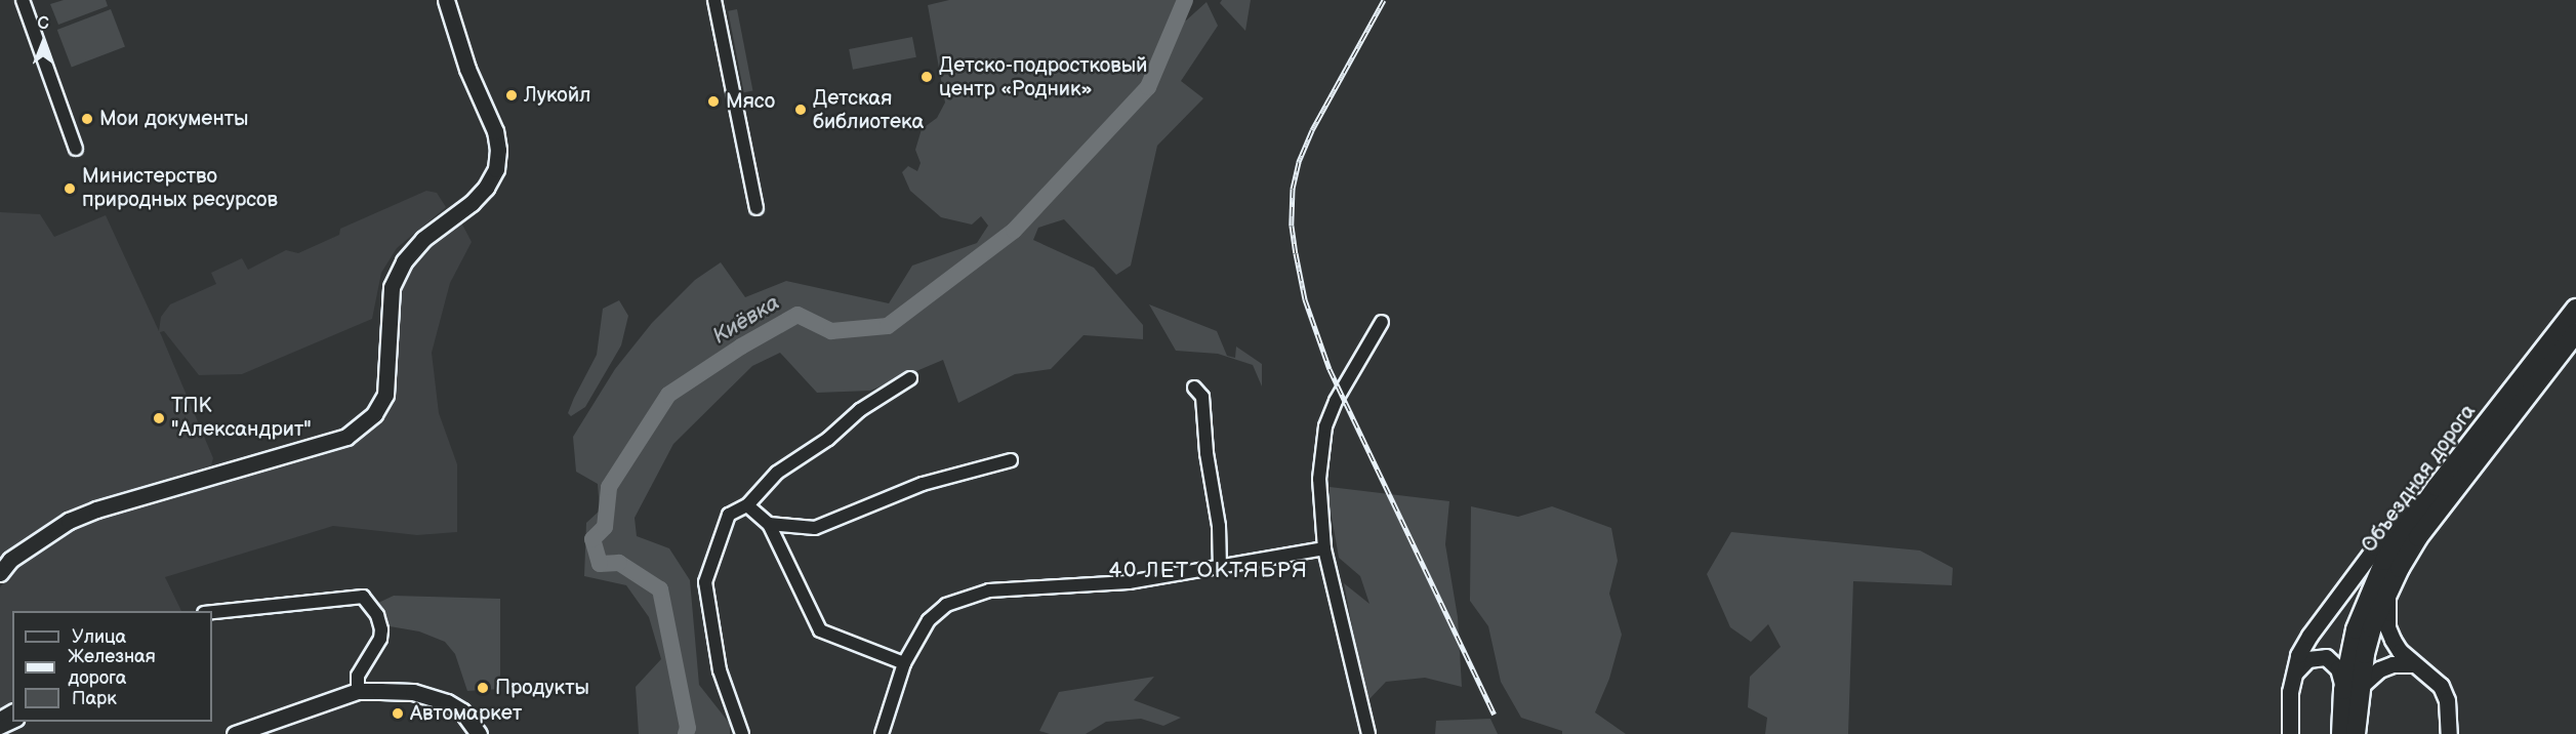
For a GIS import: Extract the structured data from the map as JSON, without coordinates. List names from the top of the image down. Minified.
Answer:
{"streets":{"highway":["Объездная дорога"]},"districts":["40 ЛЕТ ОКТЯБРЯ"],"water":["Киёвка"],"places":["Детско-подростковый центр «Родник»","Лукойл","Мясо","Детская библиотека","Мои документы","Министерство природных ресурсов","ТПК \"Александрит\"","Продукты","Автомаркет"],"legend":["Улица","Железная дорога","Парк"],"north":"top"}
